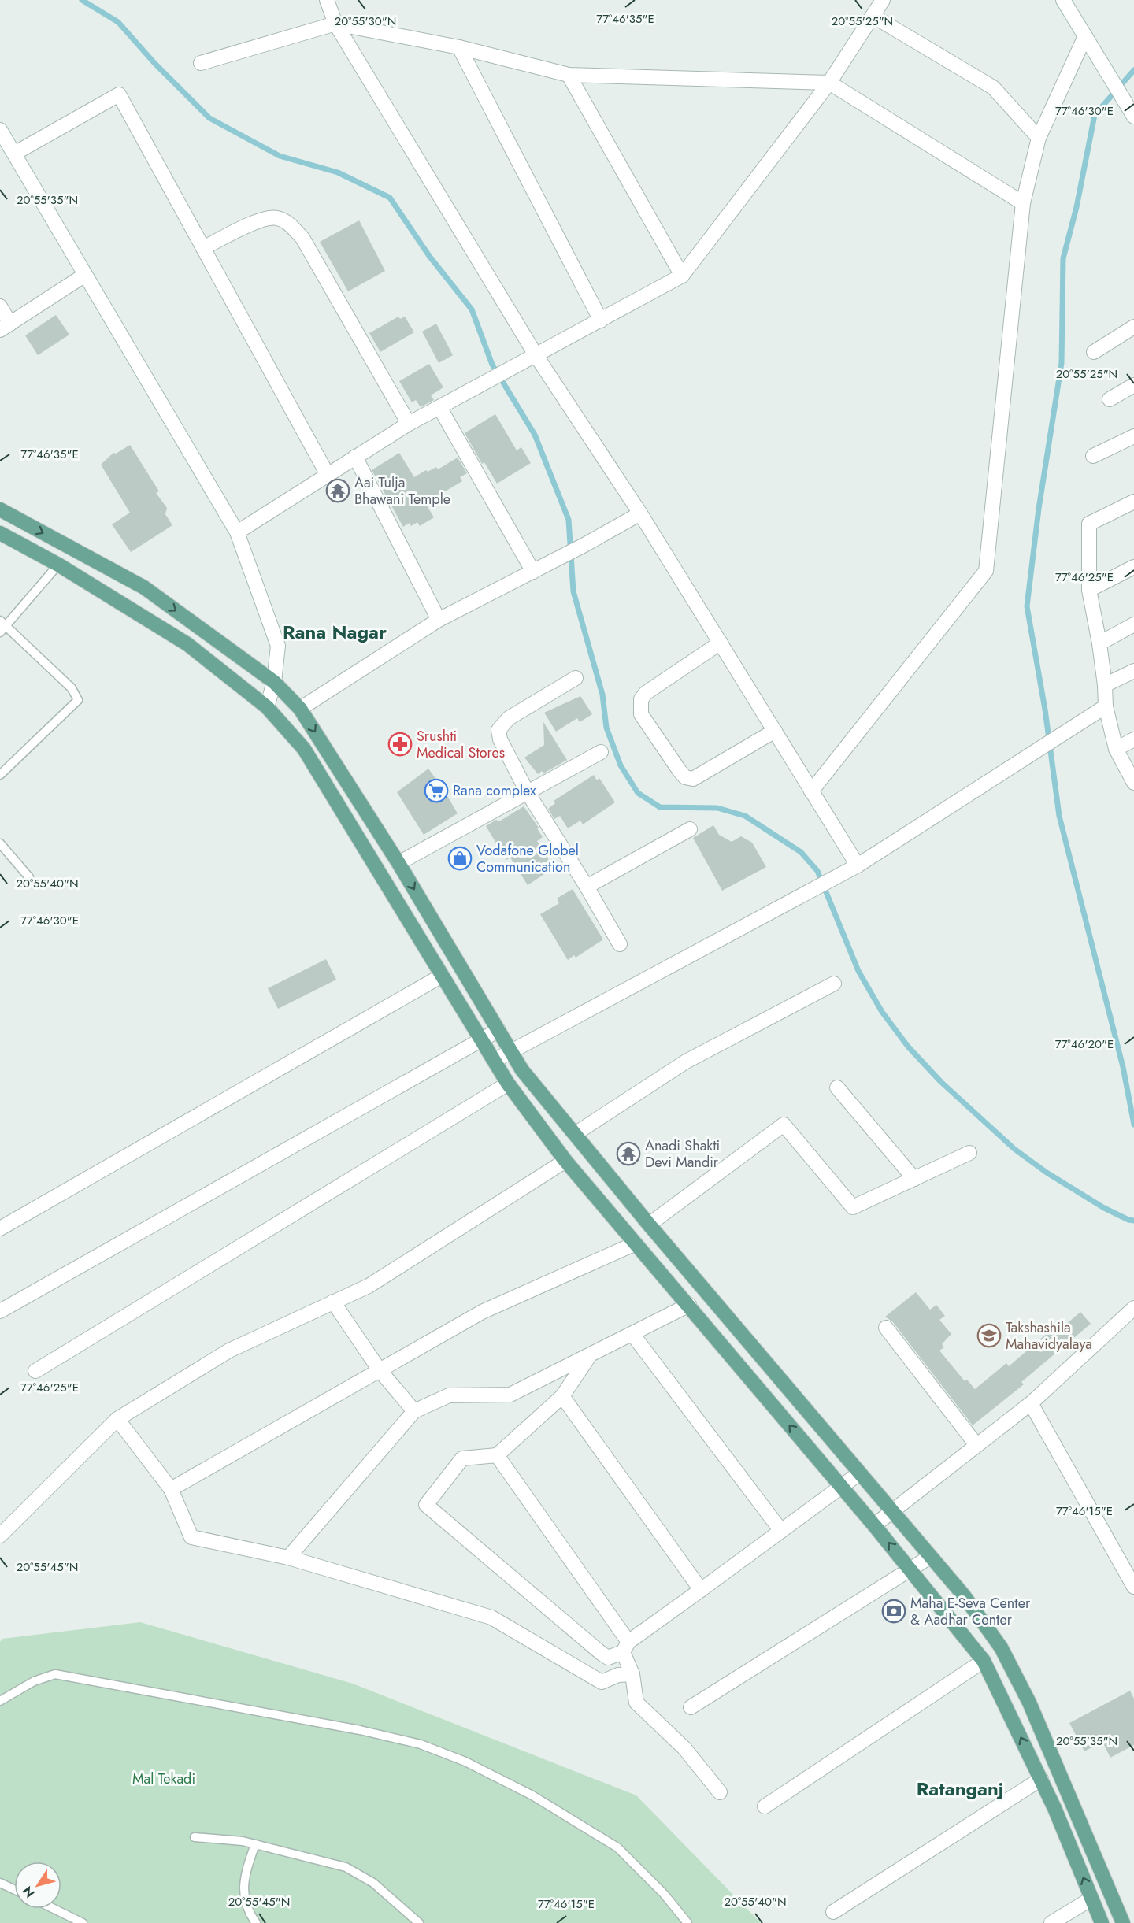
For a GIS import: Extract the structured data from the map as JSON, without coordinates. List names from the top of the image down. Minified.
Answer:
{"districts":["Rana Nagar","Ratanganj"],"parks":["Mal Tekadi"],"places":{"temple":["Aai Tulja Bhawani Temple","Anadi Shakti Devi Mandir"],"pharmacy":["Srushti Medical Stores"],"supermarket":["Rana complex"],"shop":["Vodafone Globel Communication"],"school or university":["Takshashila Mahavidyalaya"],"bank":["Maha E-Seva Center & Aadhar Center"]},"north":"bottom left","coordinates":["77°46'35\"E","20°55'30\"N","20°55'25\"N","77°46'30\"E","20°55'35\"N","77°46'25\"E","20°55'40\"N","77°46'20\"E","77°46'15\"E","20°55'45\"N"]}
